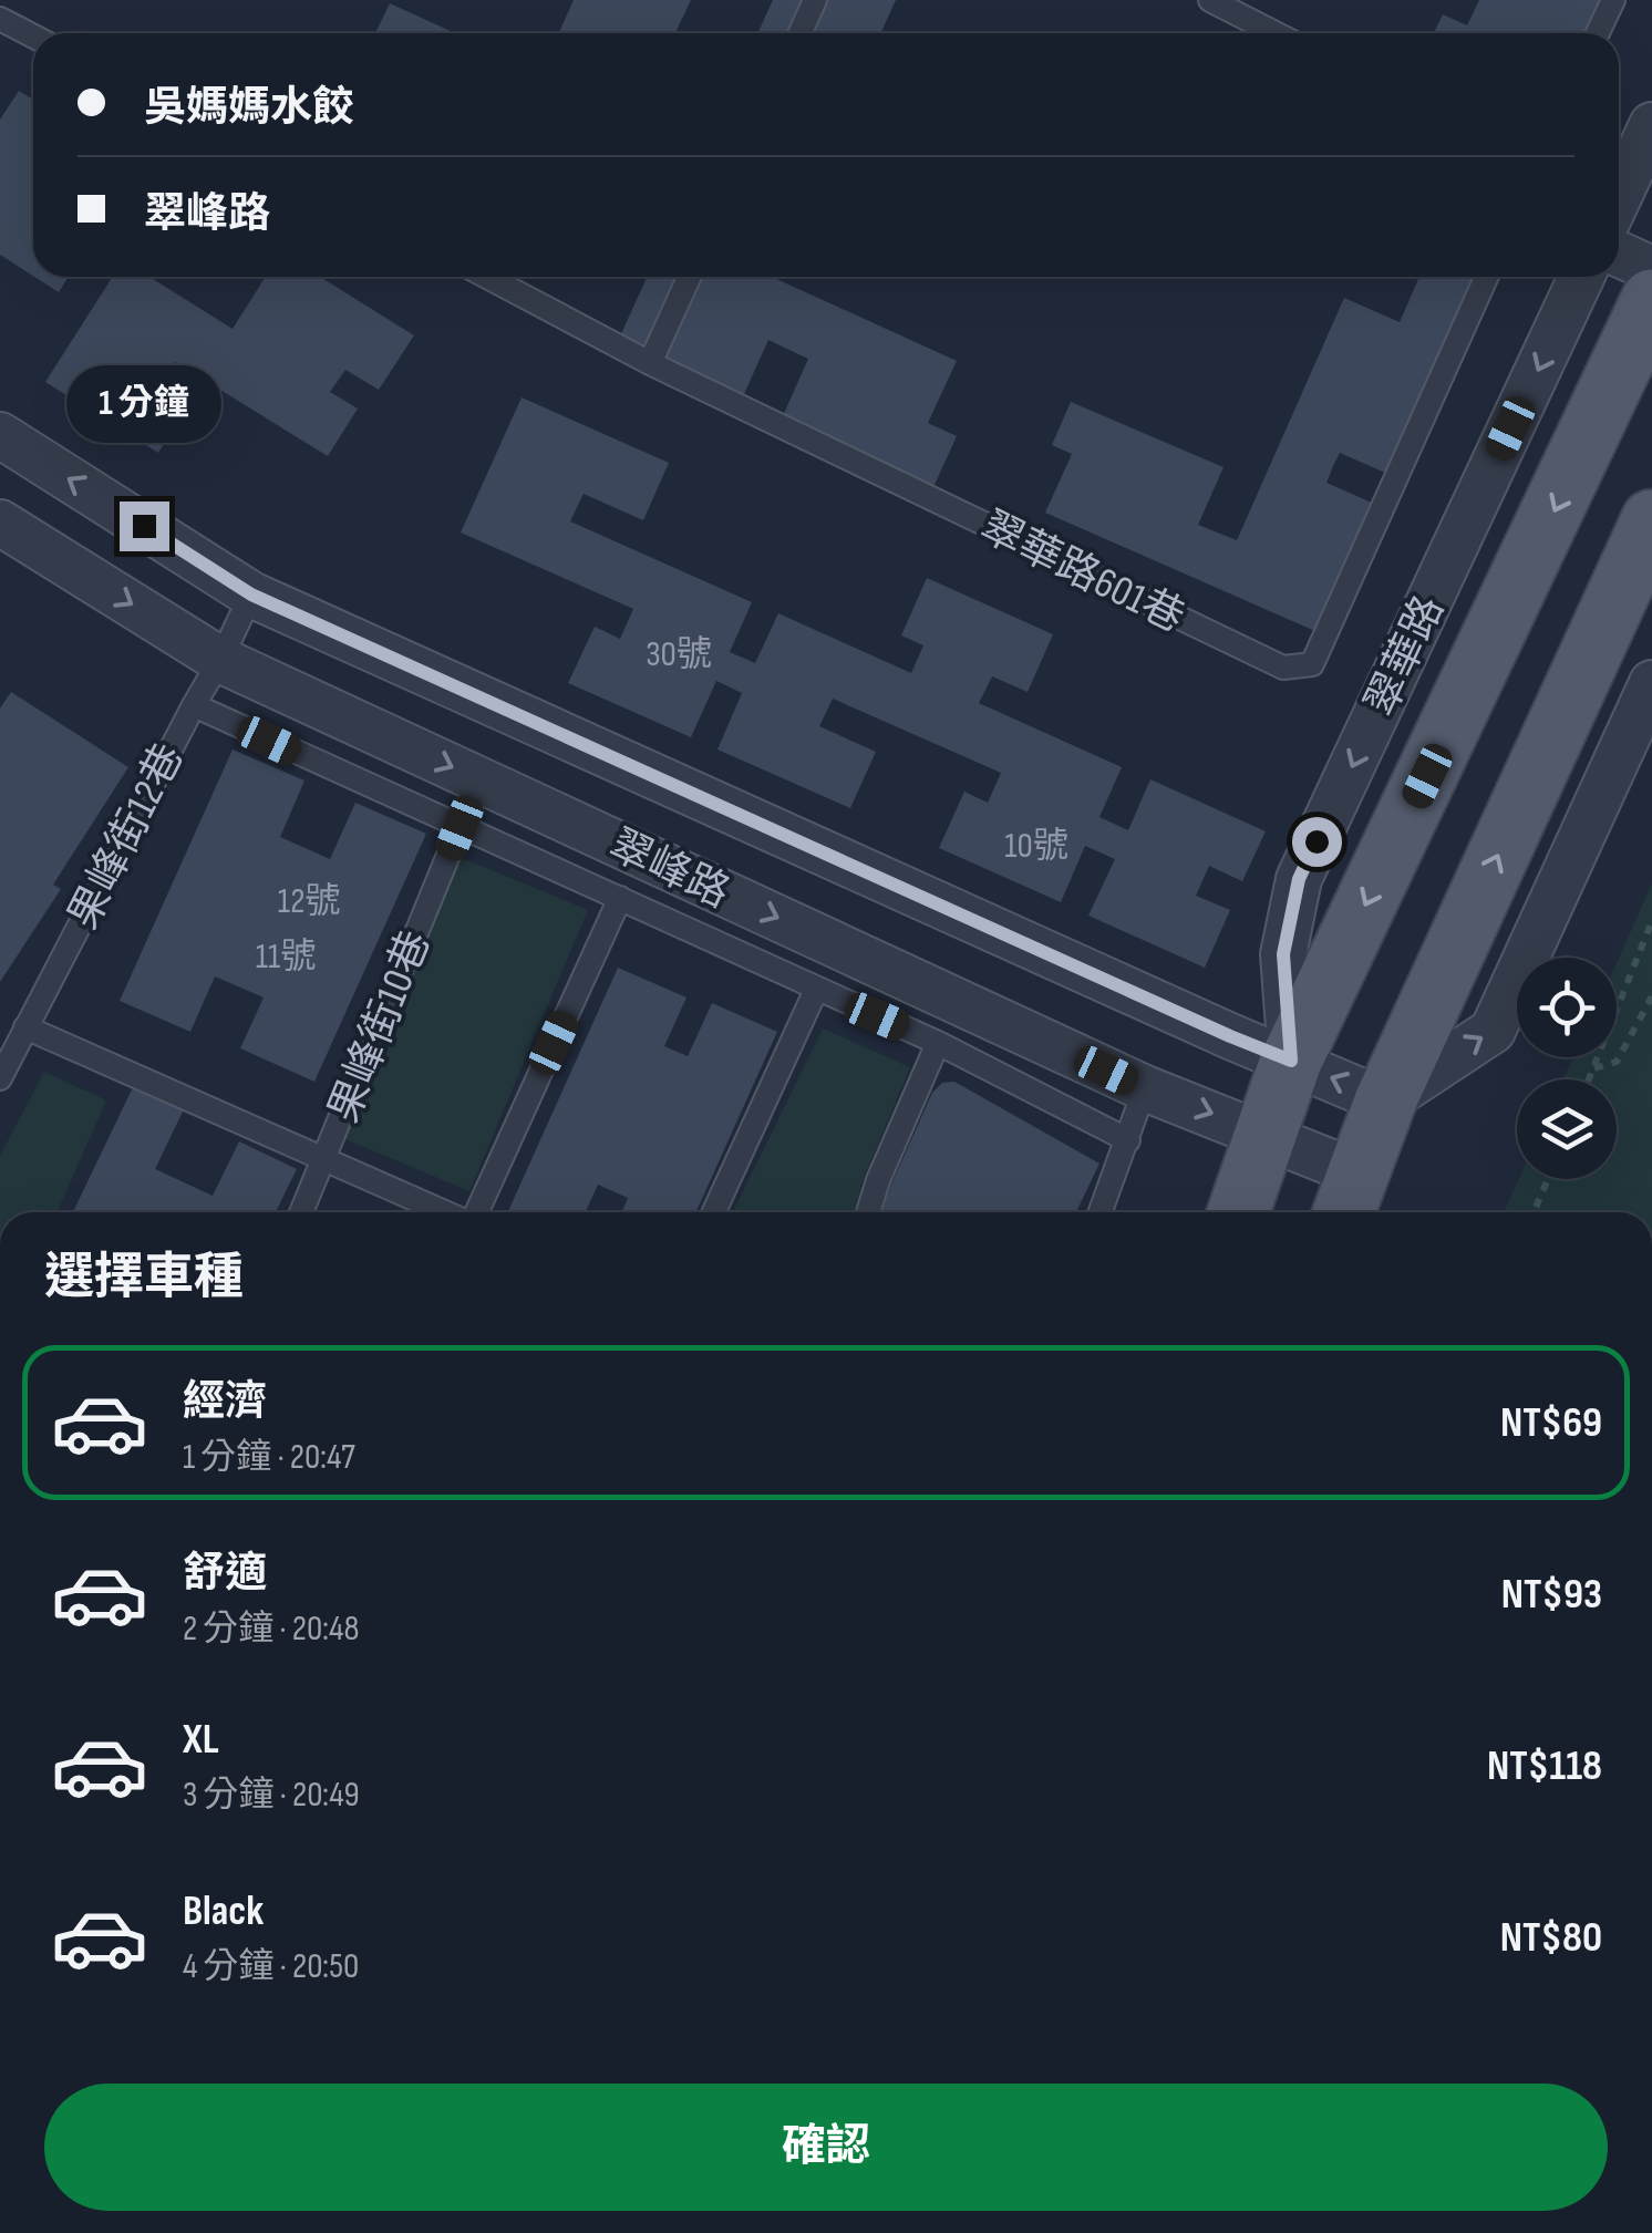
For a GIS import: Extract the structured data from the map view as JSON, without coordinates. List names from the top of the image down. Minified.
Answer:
{"streets":{"main road":["翠華路"],"street":["翠峰路"],"lane":["翠華路601巷","果峰街12巷","果峰街10巷"]},"crossings":[["翠華路","翠峰路"],["果峰街12巷","翠峰路"]],"house_numbers":["30號","10號","12號","11號"],"page":{"banner":["吳媽媽水餃","翠峰路"],"bubble":"1 分鐘","heading":"選擇車種","list":[{"name":"經濟","note":"1 分鐘 · 20:47","value":"NT$69"},{"name":"舒適","note":"2 分鐘 · 20:48","value":"NT$93"},{"name":"XL","note":"3 分鐘 · 20:49","value":"NT$118"},{"name":"Black","note":"4 分鐘 · 20:50","value":"NT$80"}],"buttons":"確認"}}
